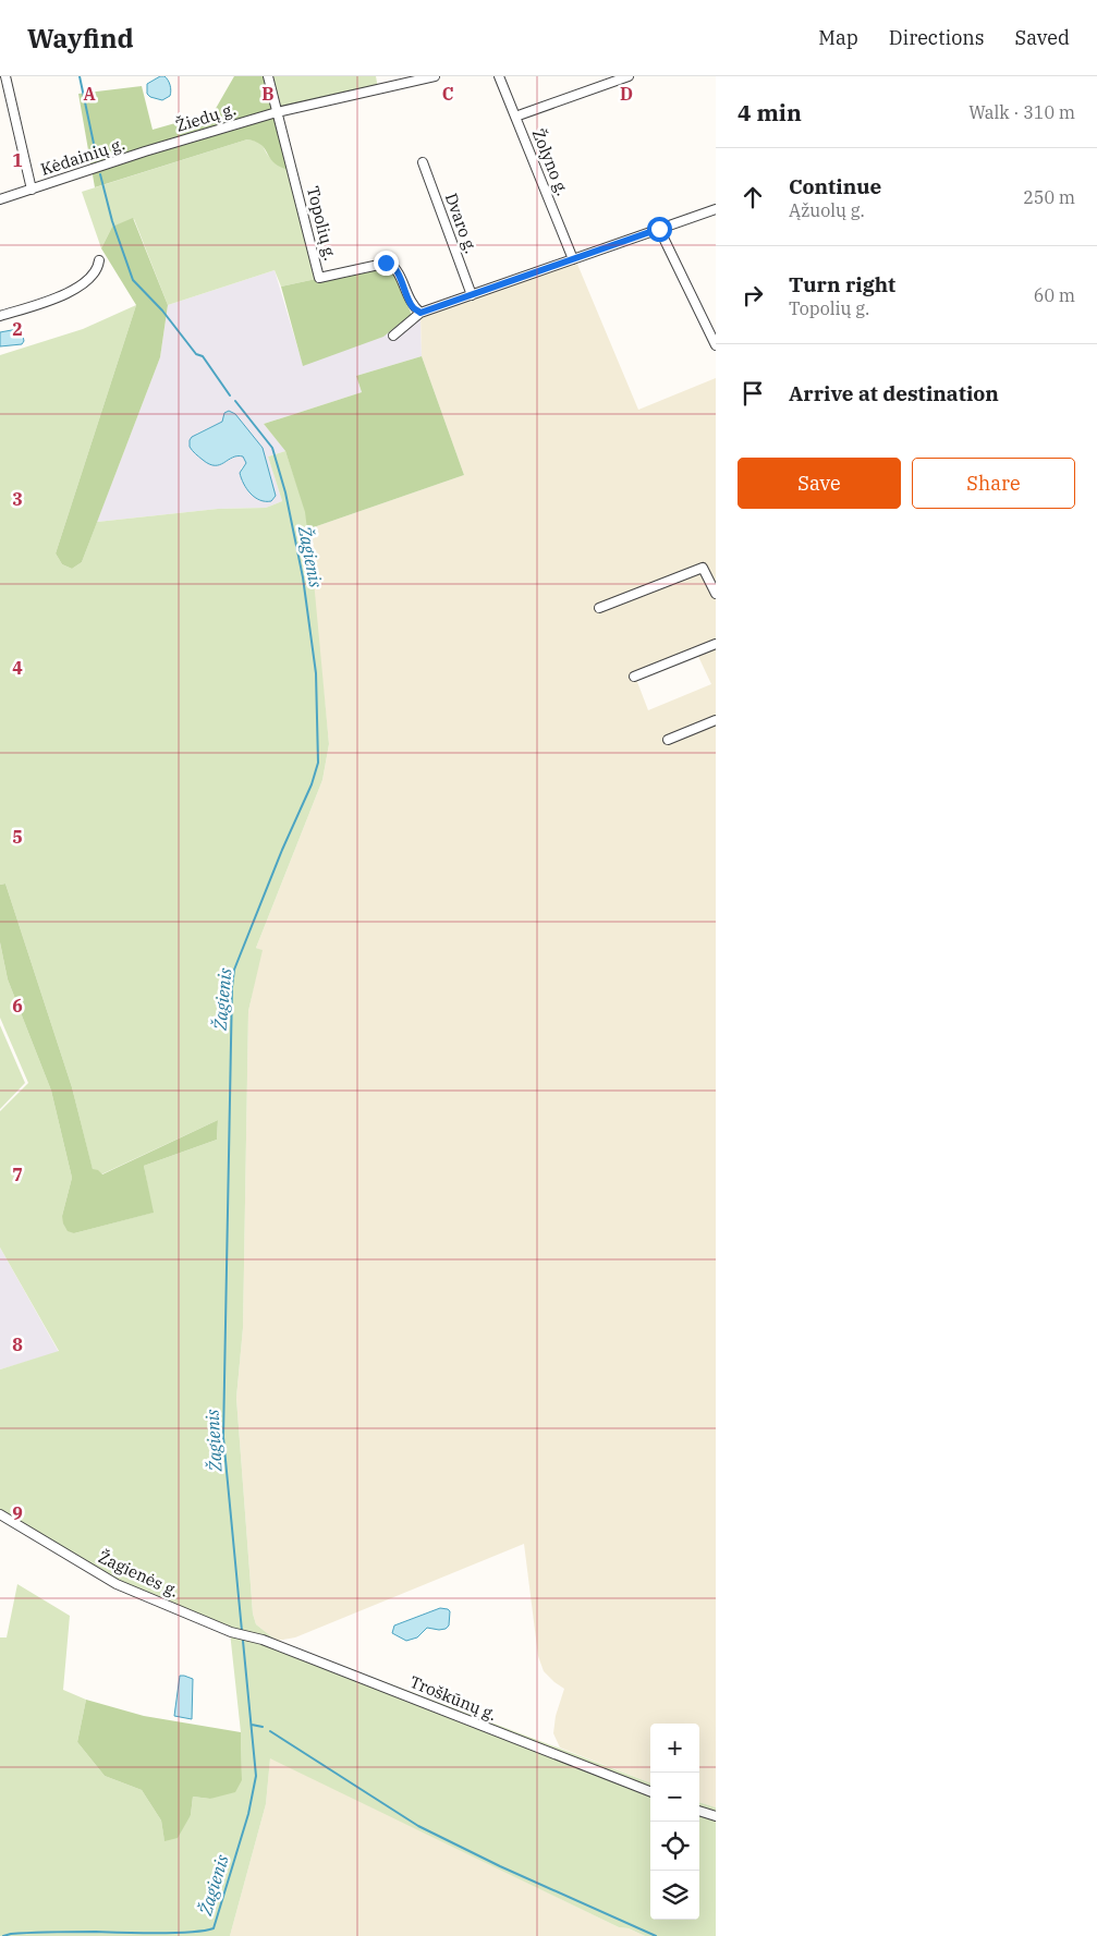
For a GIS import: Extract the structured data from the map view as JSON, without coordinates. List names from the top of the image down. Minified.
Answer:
{"streets":{"street":["Žiedų g.","Kėdainių g.","Žolyno g.","Topolių g.","Dvaro g.","Žagienės g.","Troškūnų g."]},"crossings":[["Žiedų g.","Kėdainių g."],["Žiedų g.","Topolių g."],["Žagienės g.","Troškūnų g."]],"water":["Žagienis"],"page":{"header":"Wayfind","nav":["Map","Directions","Saved"],"heading":["4 min","Walk · 310 m"],"list":[["Continue","Ąžuolų g.","250 m"],["Turn right","Topolių g.","60 m"],"Arrive at destination"],"buttons":["Save","Share"],"map_buttons":["+","−"]},"grid":{"columns":["A","B","C","D"],"rows":["1","2","3","4","5","6","7","8","9"]}}
